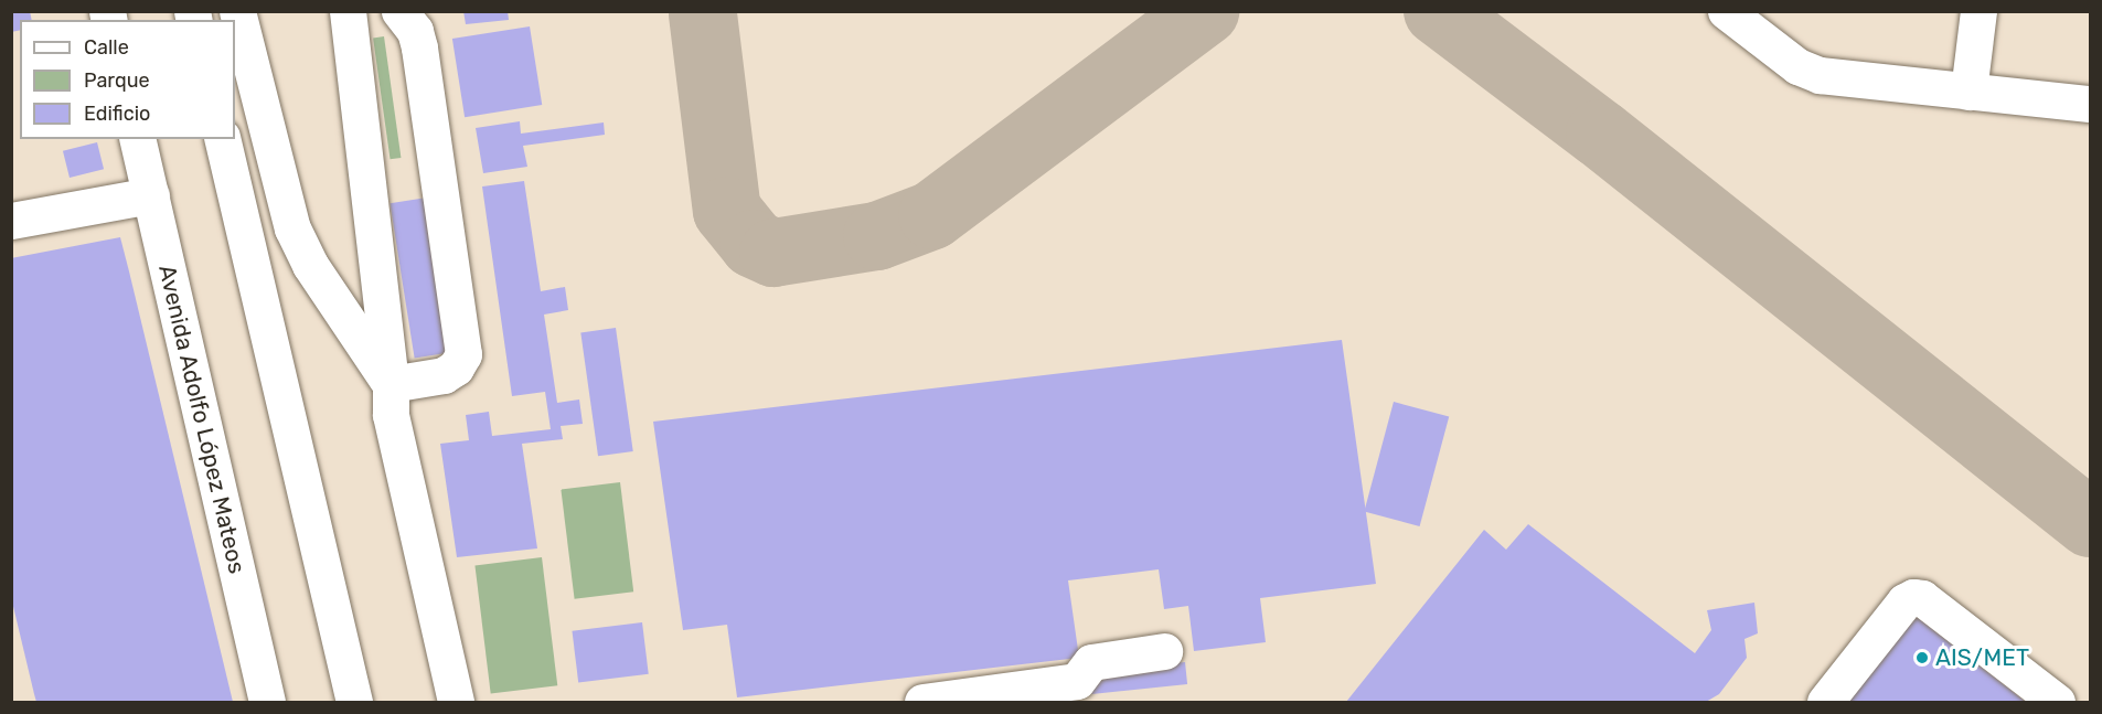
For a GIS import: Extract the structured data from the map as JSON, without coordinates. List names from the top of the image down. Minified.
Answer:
{"streets":{"street":["Avenida Adolfo López Mateos"]},"places":["AIS/MET"],"legend":["Calle","Parque","Edificio"]}
